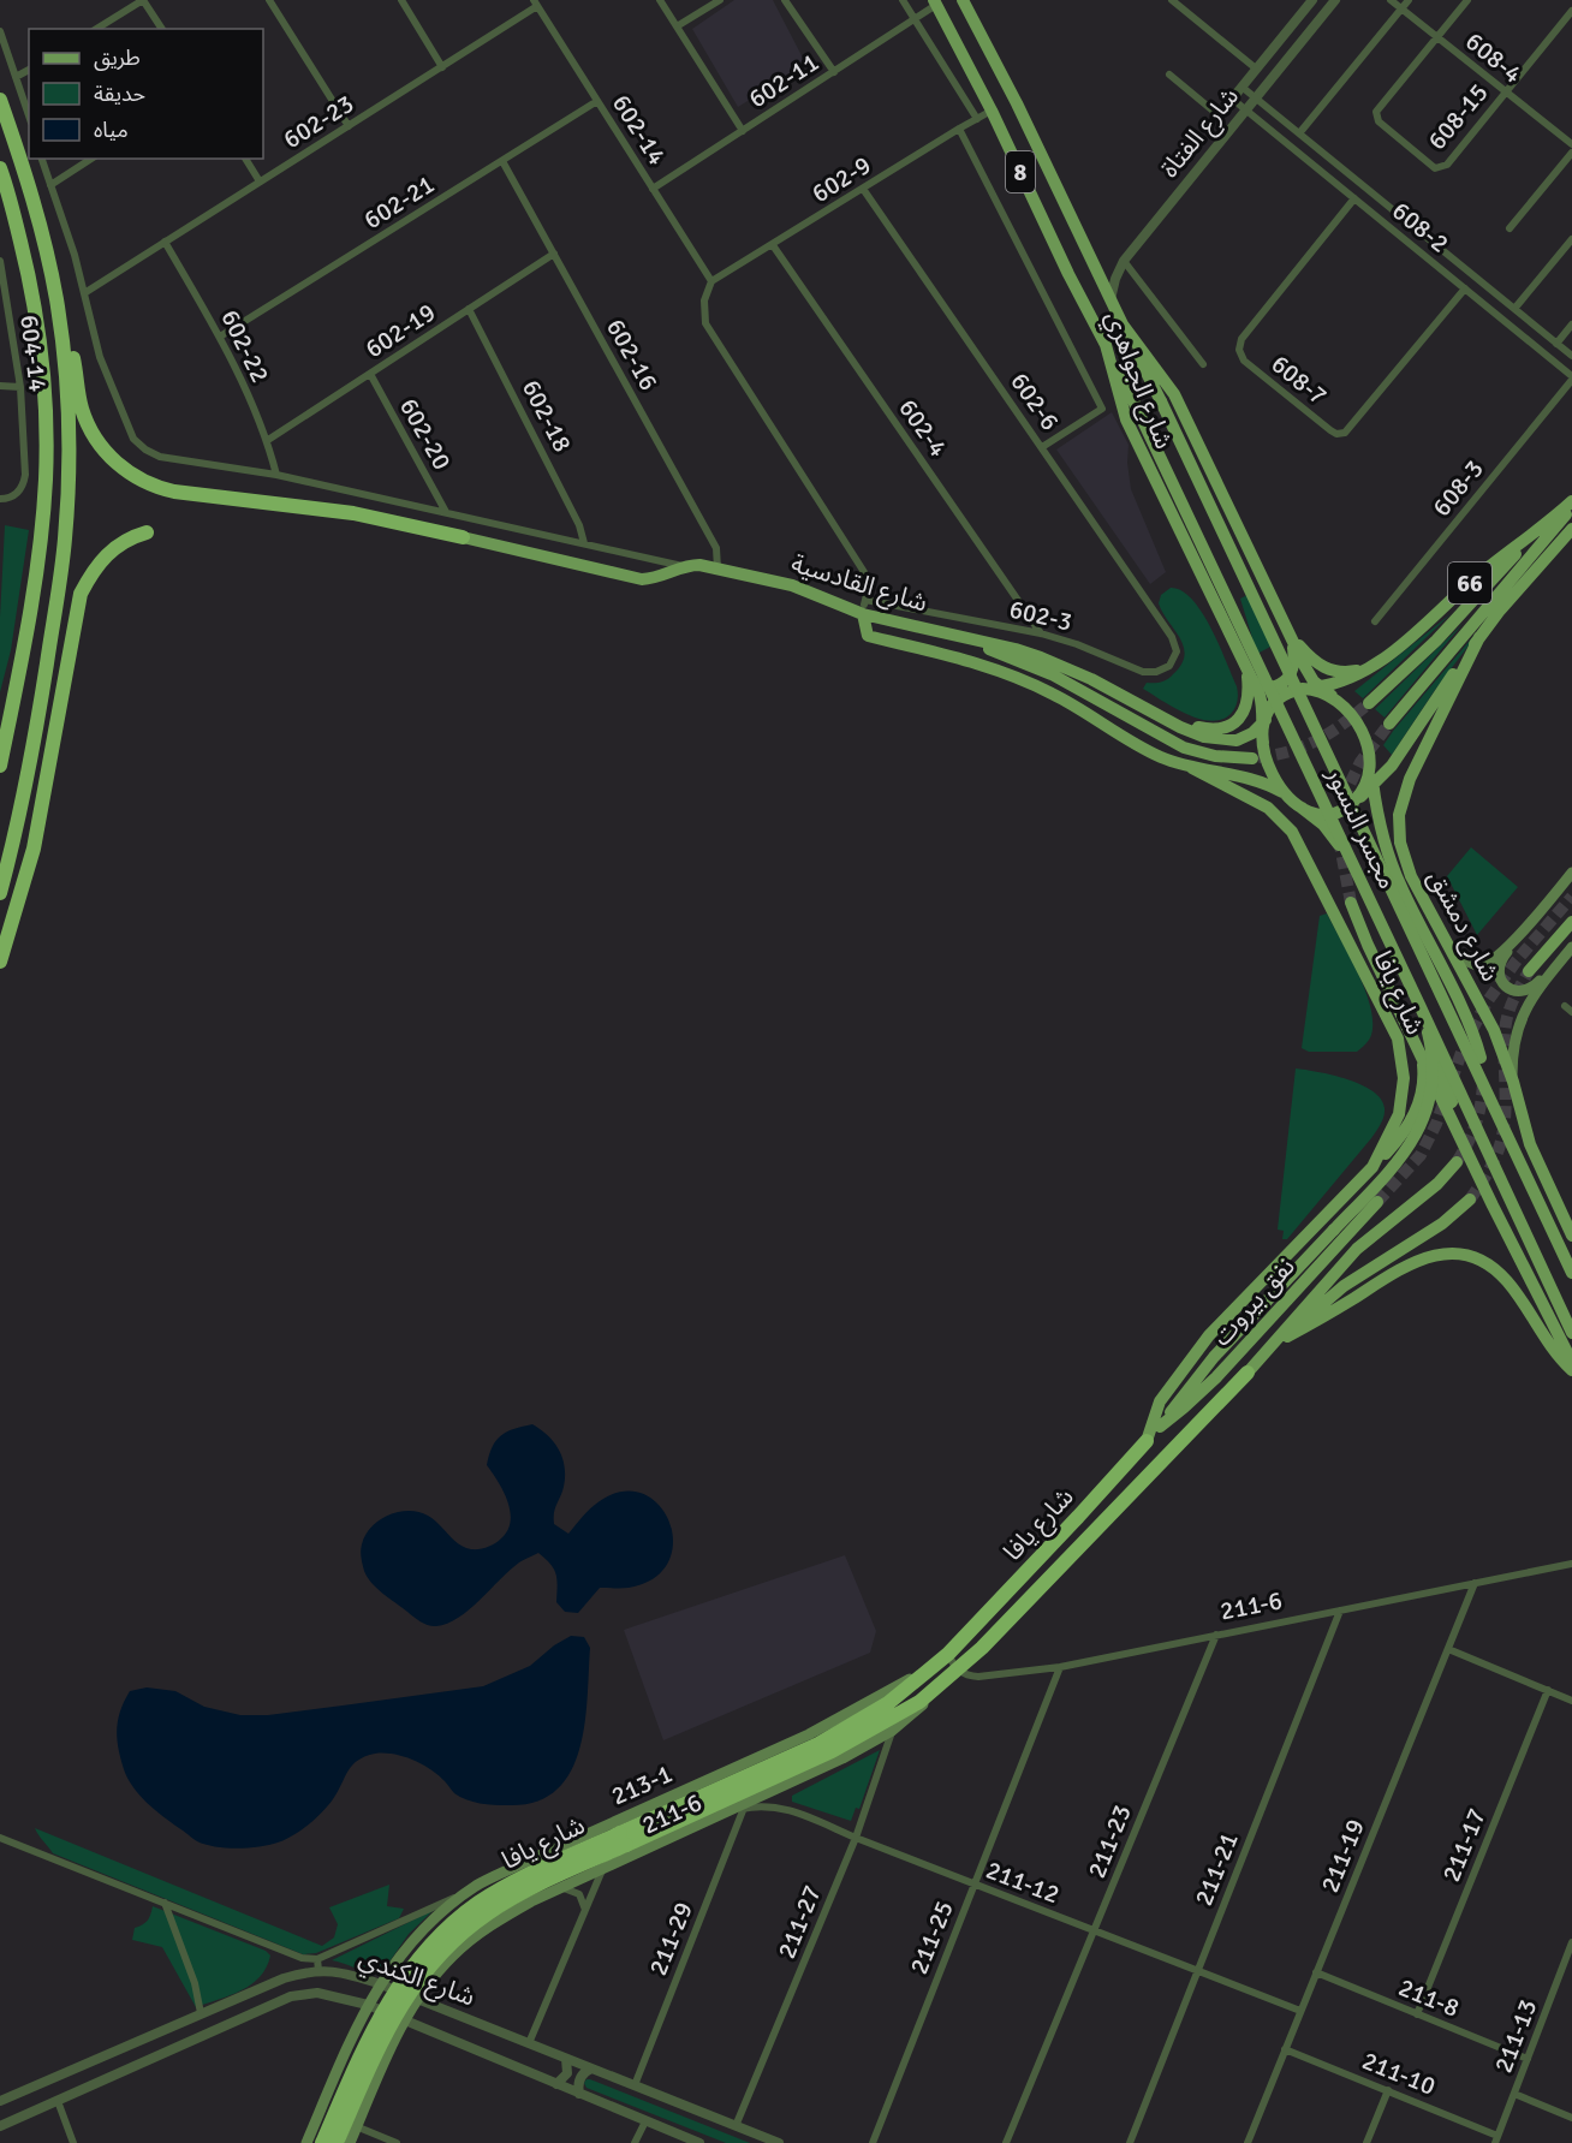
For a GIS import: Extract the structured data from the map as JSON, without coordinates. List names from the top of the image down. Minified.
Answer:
{"streets":{"highway":["شارع يافا"],"main road":["8","شارع الجواهري","شارع القادسية","66","مجسر النسور","شارع دمشق","نفق بيروت","211-6","213-1"],"street":["608-4","602-11","608-15","602-23","602-14","شارع الفتاة","602-9","602-21","608-2","602-19","602-22","604-14","602-16","608-7","602-6","602-18","602-4","602-20","608-3","602-3","211-23","211-17","211-19","211-21","211-12","211-27","211-25","211-29","شارع الكندي","211-8","211-13","211-10"]},"crossings":[["608-4","608-15"],["602-11","602-14"],["602-11","شارع الجواهري"],["602-23","602-14"],["602-23","602-22"],["602-14","602-9"],["602-14","602-21"],["شارع الفتاة","608-2"],["شارع الفتاة","شارع الجواهري"],["602-9","شارع الجواهري"],["602-9","602-6"],["602-9","602-4"],["602-21","602-22"],["602-21","602-16"],["608-2","608-7"],["608-2","608-3"],["602-19","602-22"],["602-19","602-16"],["602-19","602-18"],["602-19","602-20"],["602-16","شارع القادسية"],["شارع الجواهري","شارع القادسية"],["شارع الجواهري","66"],["شارع الجواهري","مجسر النسور"],["602-6","602-3"],["602-4","602-3"],["شارع القادسية","66"],["شارع القادسية","شارع يافا"],["66","شارع دمشق"],["شارع يافا","نفق بيروت"],["شارع يافا","211-6"],["شارع يافا","213-1"],["211-6","211-23"],["211-6","211-19"],["211-6","211-21"],["211-6","211-12"],["211-6","211-27"],["211-6","211-25"],["211-6","شارع الكندي"],["213-1","شارع الكندي"],["211-23","211-12"],["211-17","211-8"],["211-19","211-12"],["211-19","211-8"],["211-19","211-10"],["211-21","211-12"],["211-12","211-27"],["211-12","211-25"],["211-12","211-29"],["211-27","شارع الكندي"],["211-29","شارع الكندي"],["211-8","211-13"],["211-13","211-10"]],"legend":["طريق","حديقة","مياه"]}
